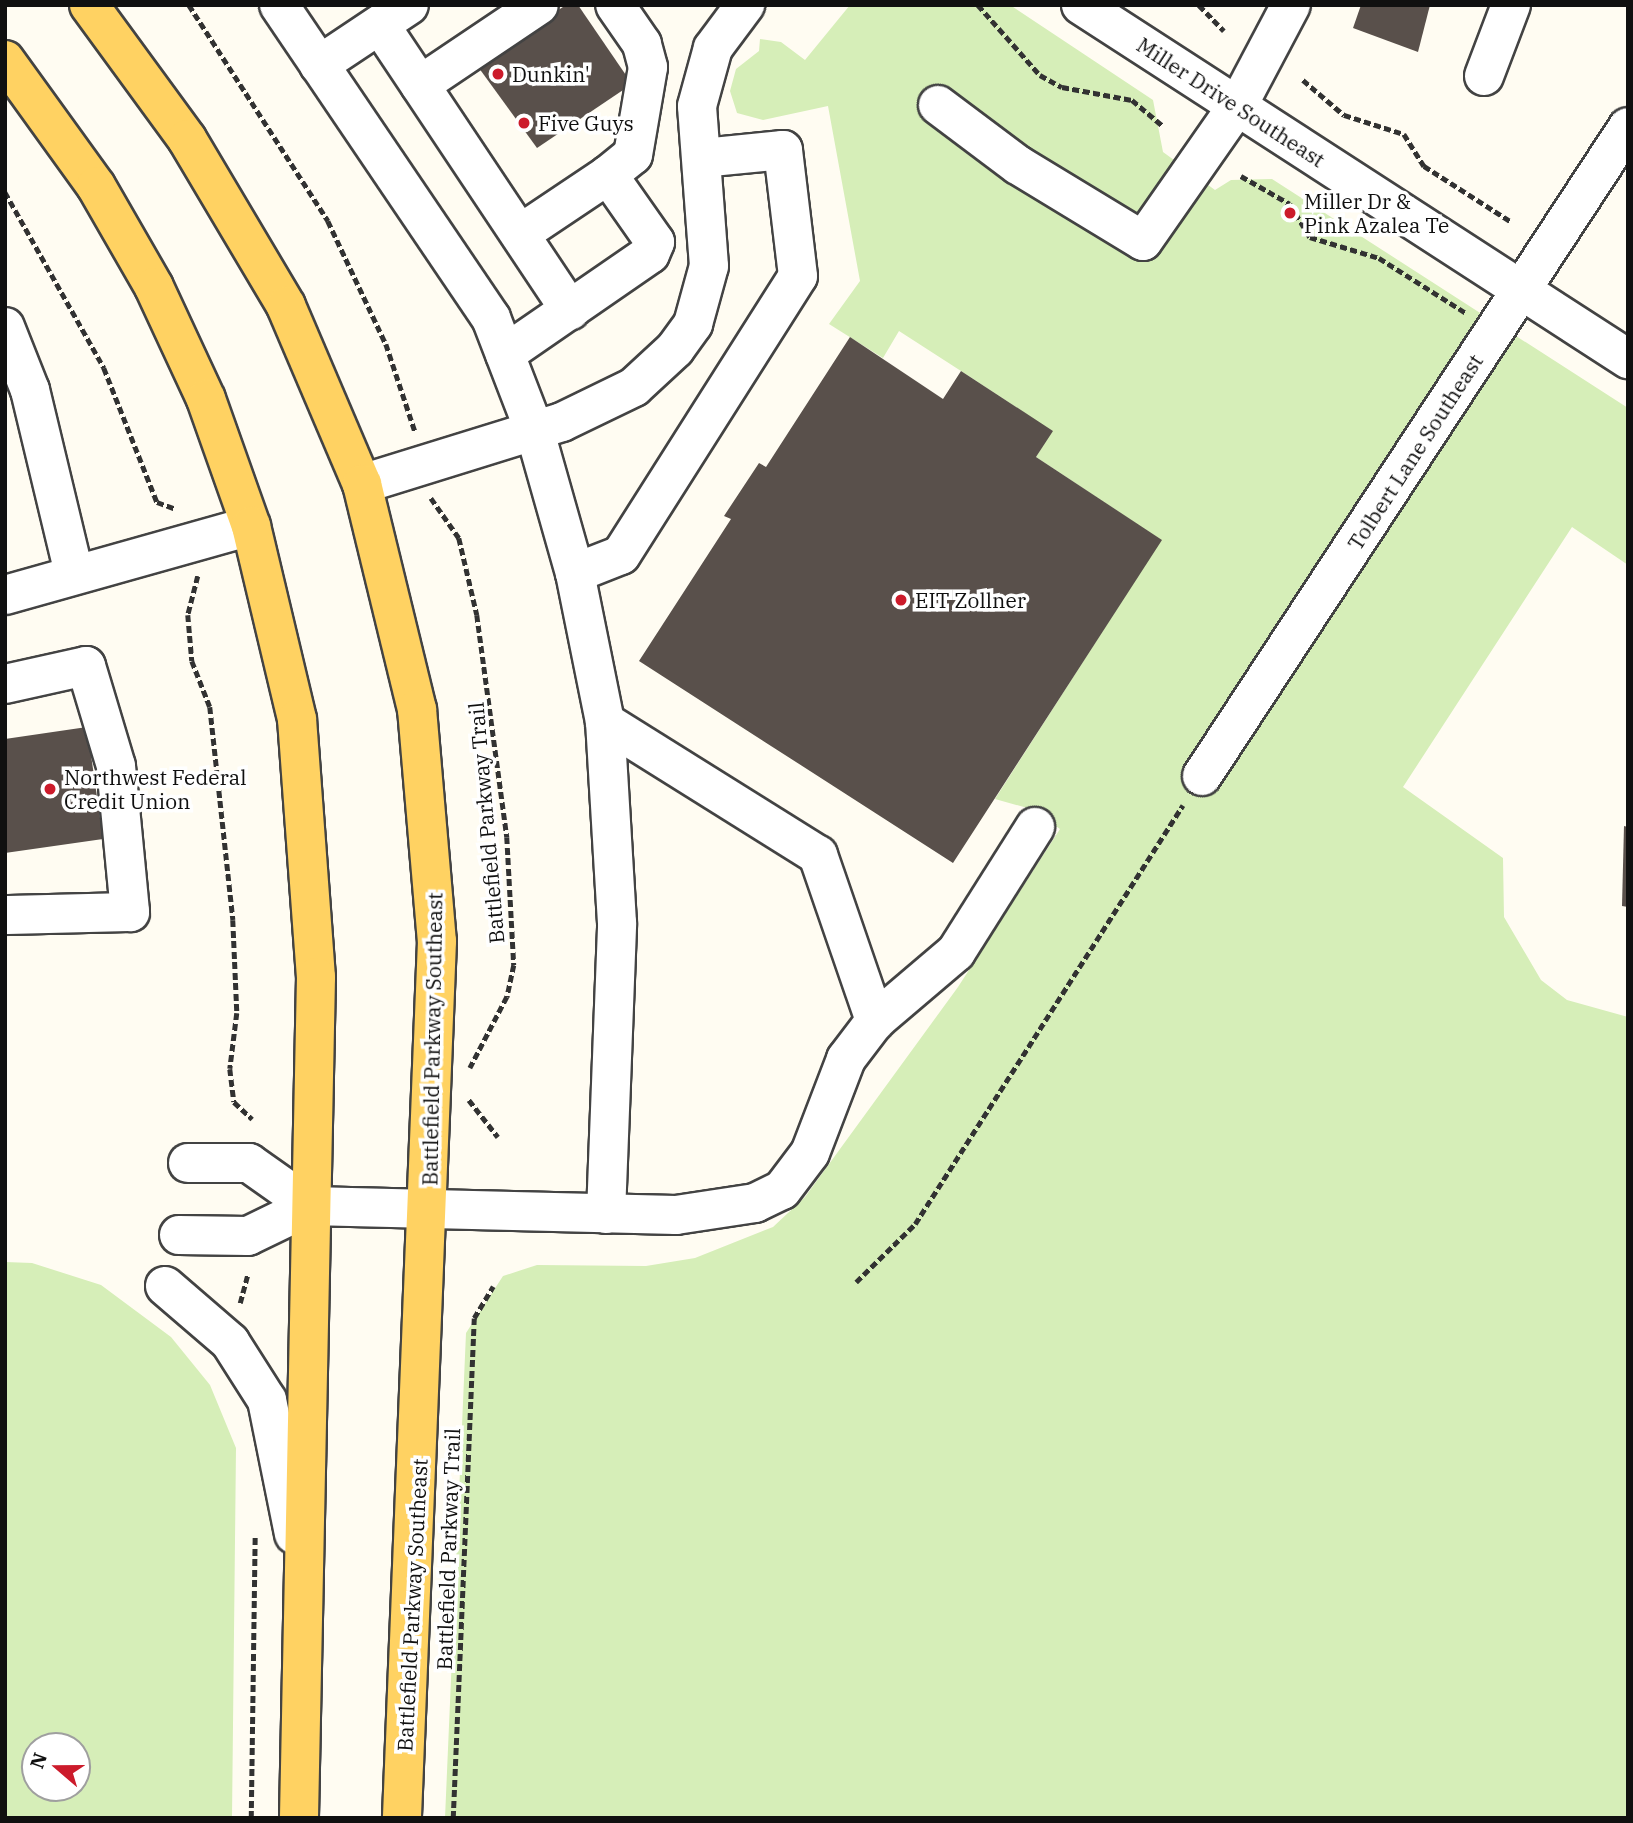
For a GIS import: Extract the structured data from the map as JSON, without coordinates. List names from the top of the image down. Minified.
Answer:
{"streets":{"main road":["Battlefield Parkway Southeast"],"street":["Miller Drive Southeast","Tolbert Lane Southeast"],"path":["Battlefield Parkway Trail"]},"crossings":[["Miller Drive Southeast","Tolbert Lane Southeast"]],"places":["Dunkin'","Five Guys","Miller Dr & Pink Azalea Te","EIT Zollner","Northwest Federal Credit Union"],"north":"left"}
